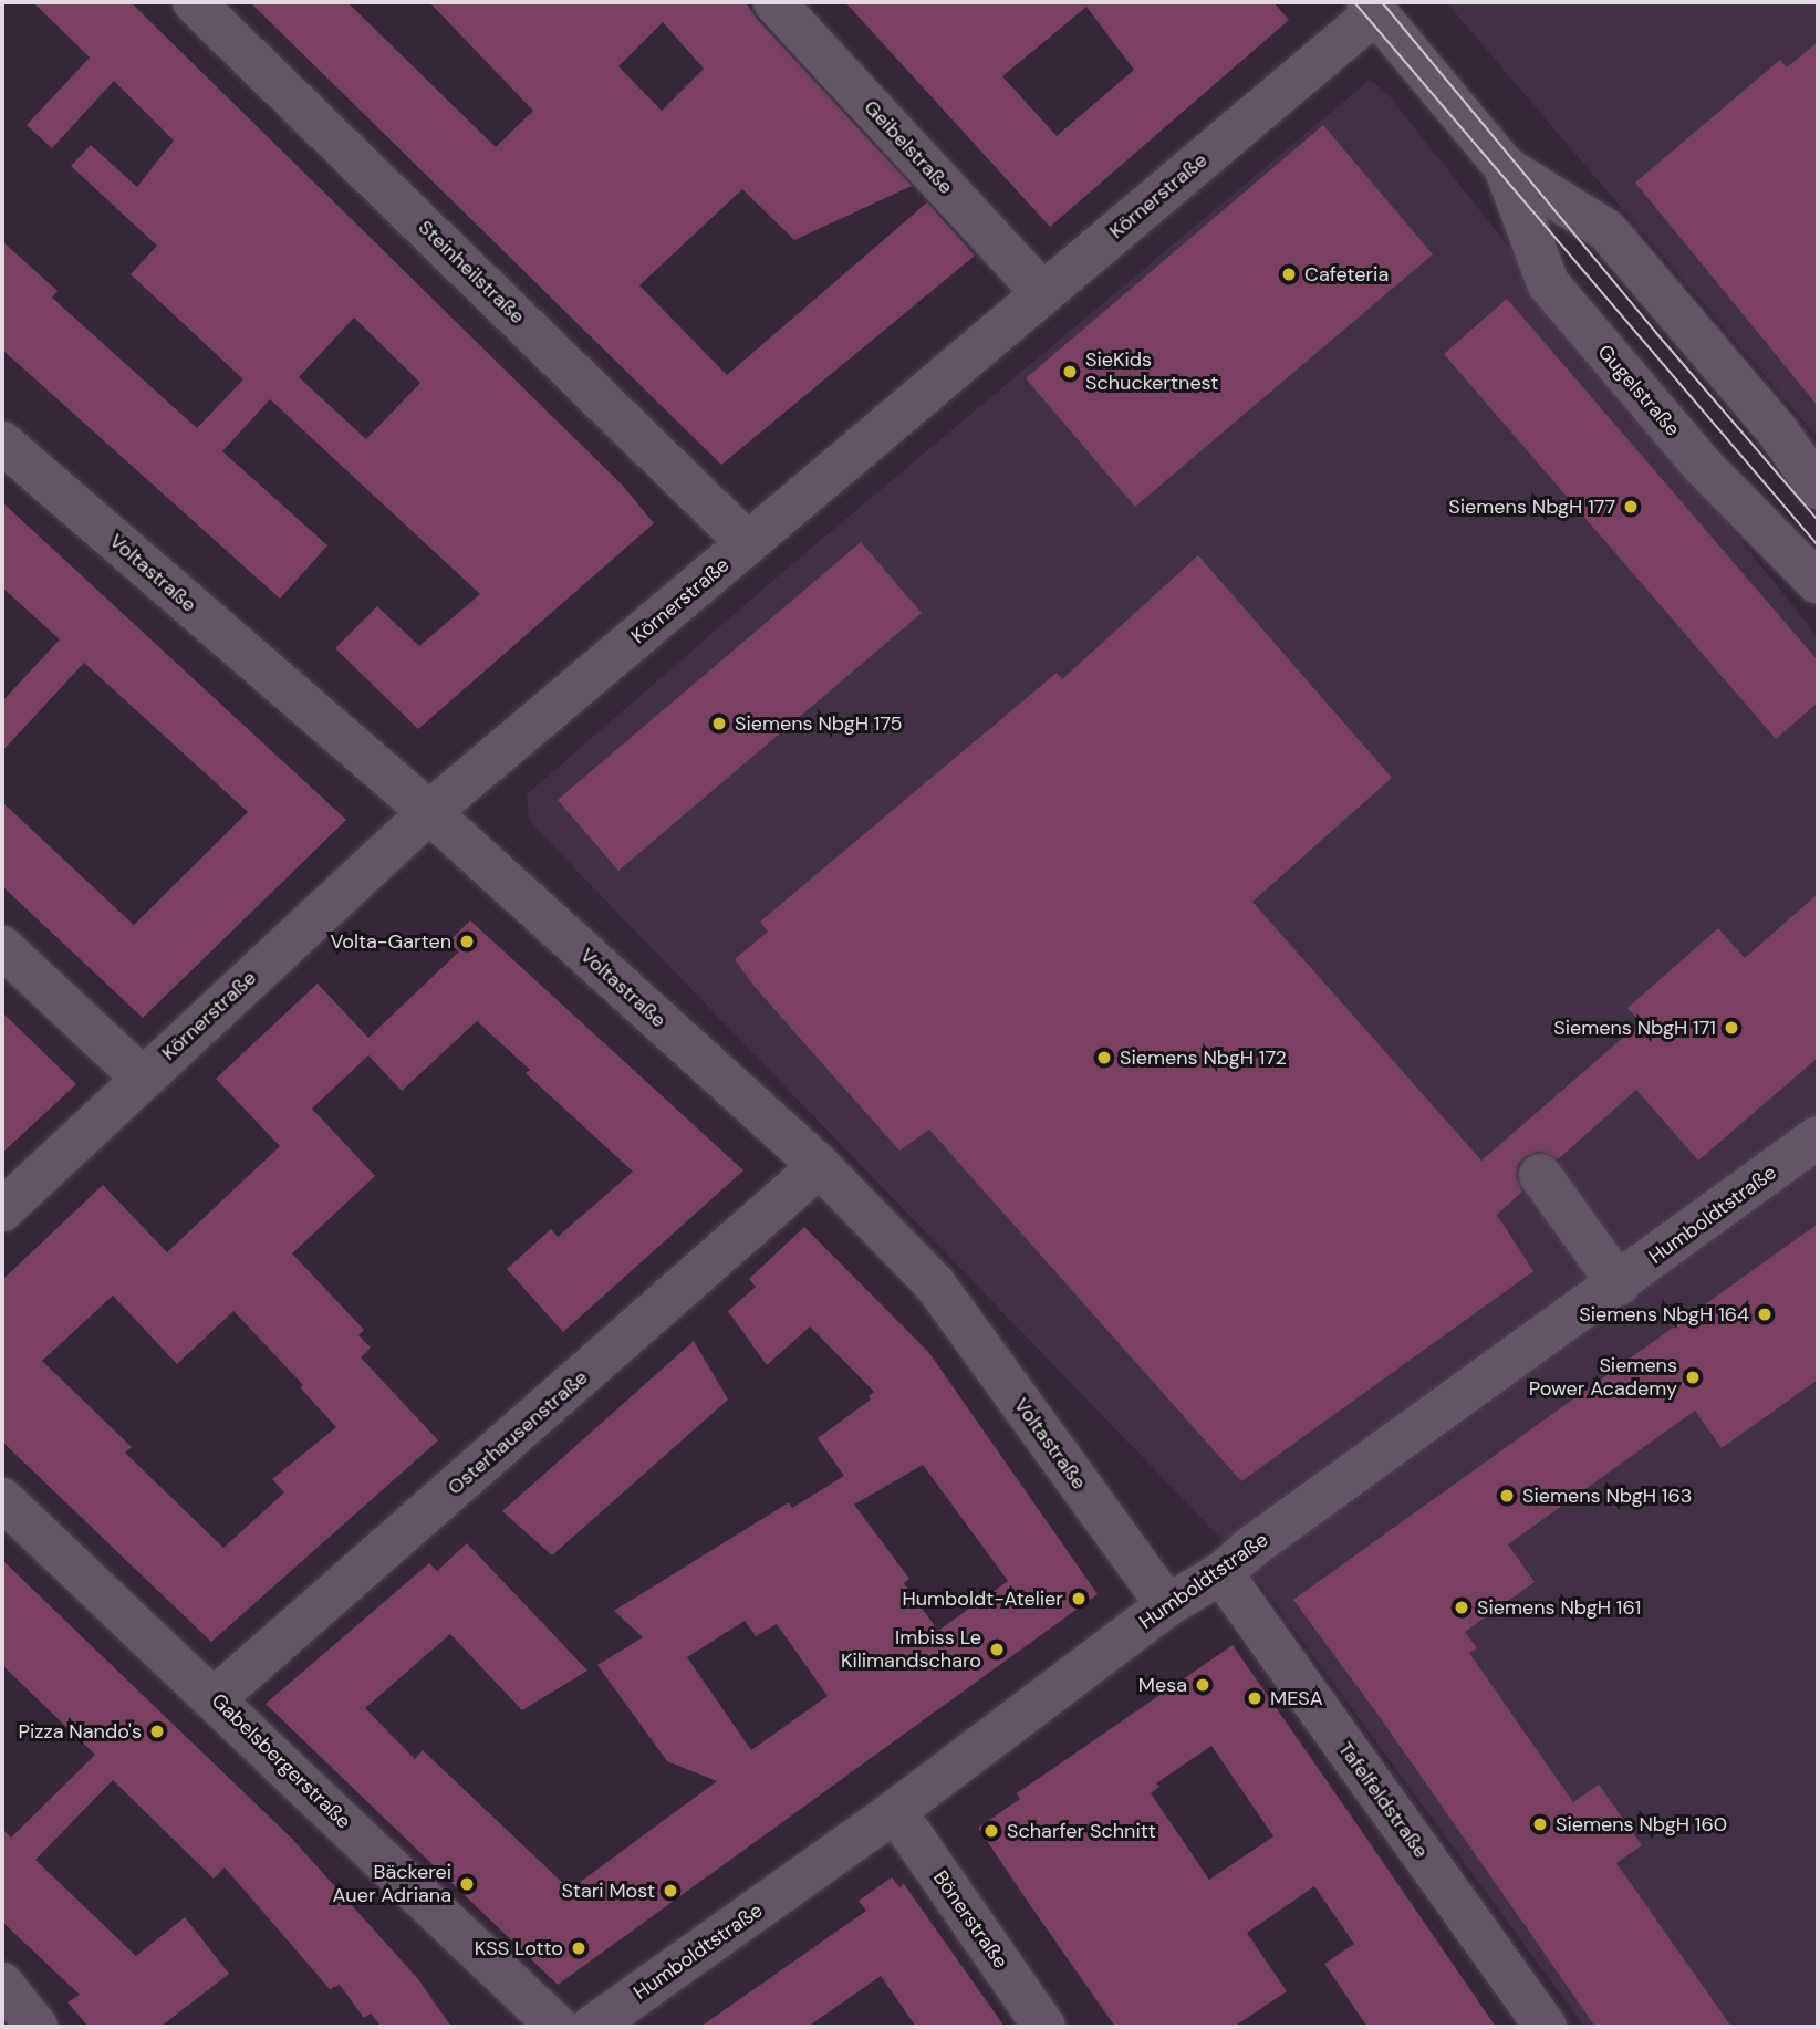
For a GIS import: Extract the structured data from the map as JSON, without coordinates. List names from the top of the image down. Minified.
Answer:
{"streets":{"street":["Geibelstraße","Körnerstraße","Steinheilstraße","Gugelstraße","Voltastraße","Humboldtstraße","Osterhausenstraße","Gabelsbergerstraße","Tafelfeldstraße","Bönerstraße"]},"crossings":[["Geibelstraße","Körnerstraße"],["Körnerstraße","Steinheilstraße"],["Körnerstraße","Gugelstraße"],["Körnerstraße","Voltastraße"],["Voltastraße","Humboldtstraße"],["Voltastraße","Osterhausenstraße"],["Humboldtstraße","Tafelfeldstraße"],["Humboldtstraße","Bönerstraße"],["Osterhausenstraße","Gabelsbergerstraße"]],"places":["Cafeteria","SieKids Schuckertnest","Siemens NbgH 177","Siemens NbgH 175","Volta-Garten","Siemens NbgH 171","Siemens NbgH 172","Siemens NbgH 164","Siemens Power Academy","Siemens NbgH 163","Humboldt-Atelier","Siemens NbgH 161","Imbiss Le Kilimandscharo","Mesa","MESA","Pizza Nando's","Siemens NbgH 160","Scharfer Schnitt","Bäckerei Auer Adriana","Stari Most","KSS Lotto"]}
